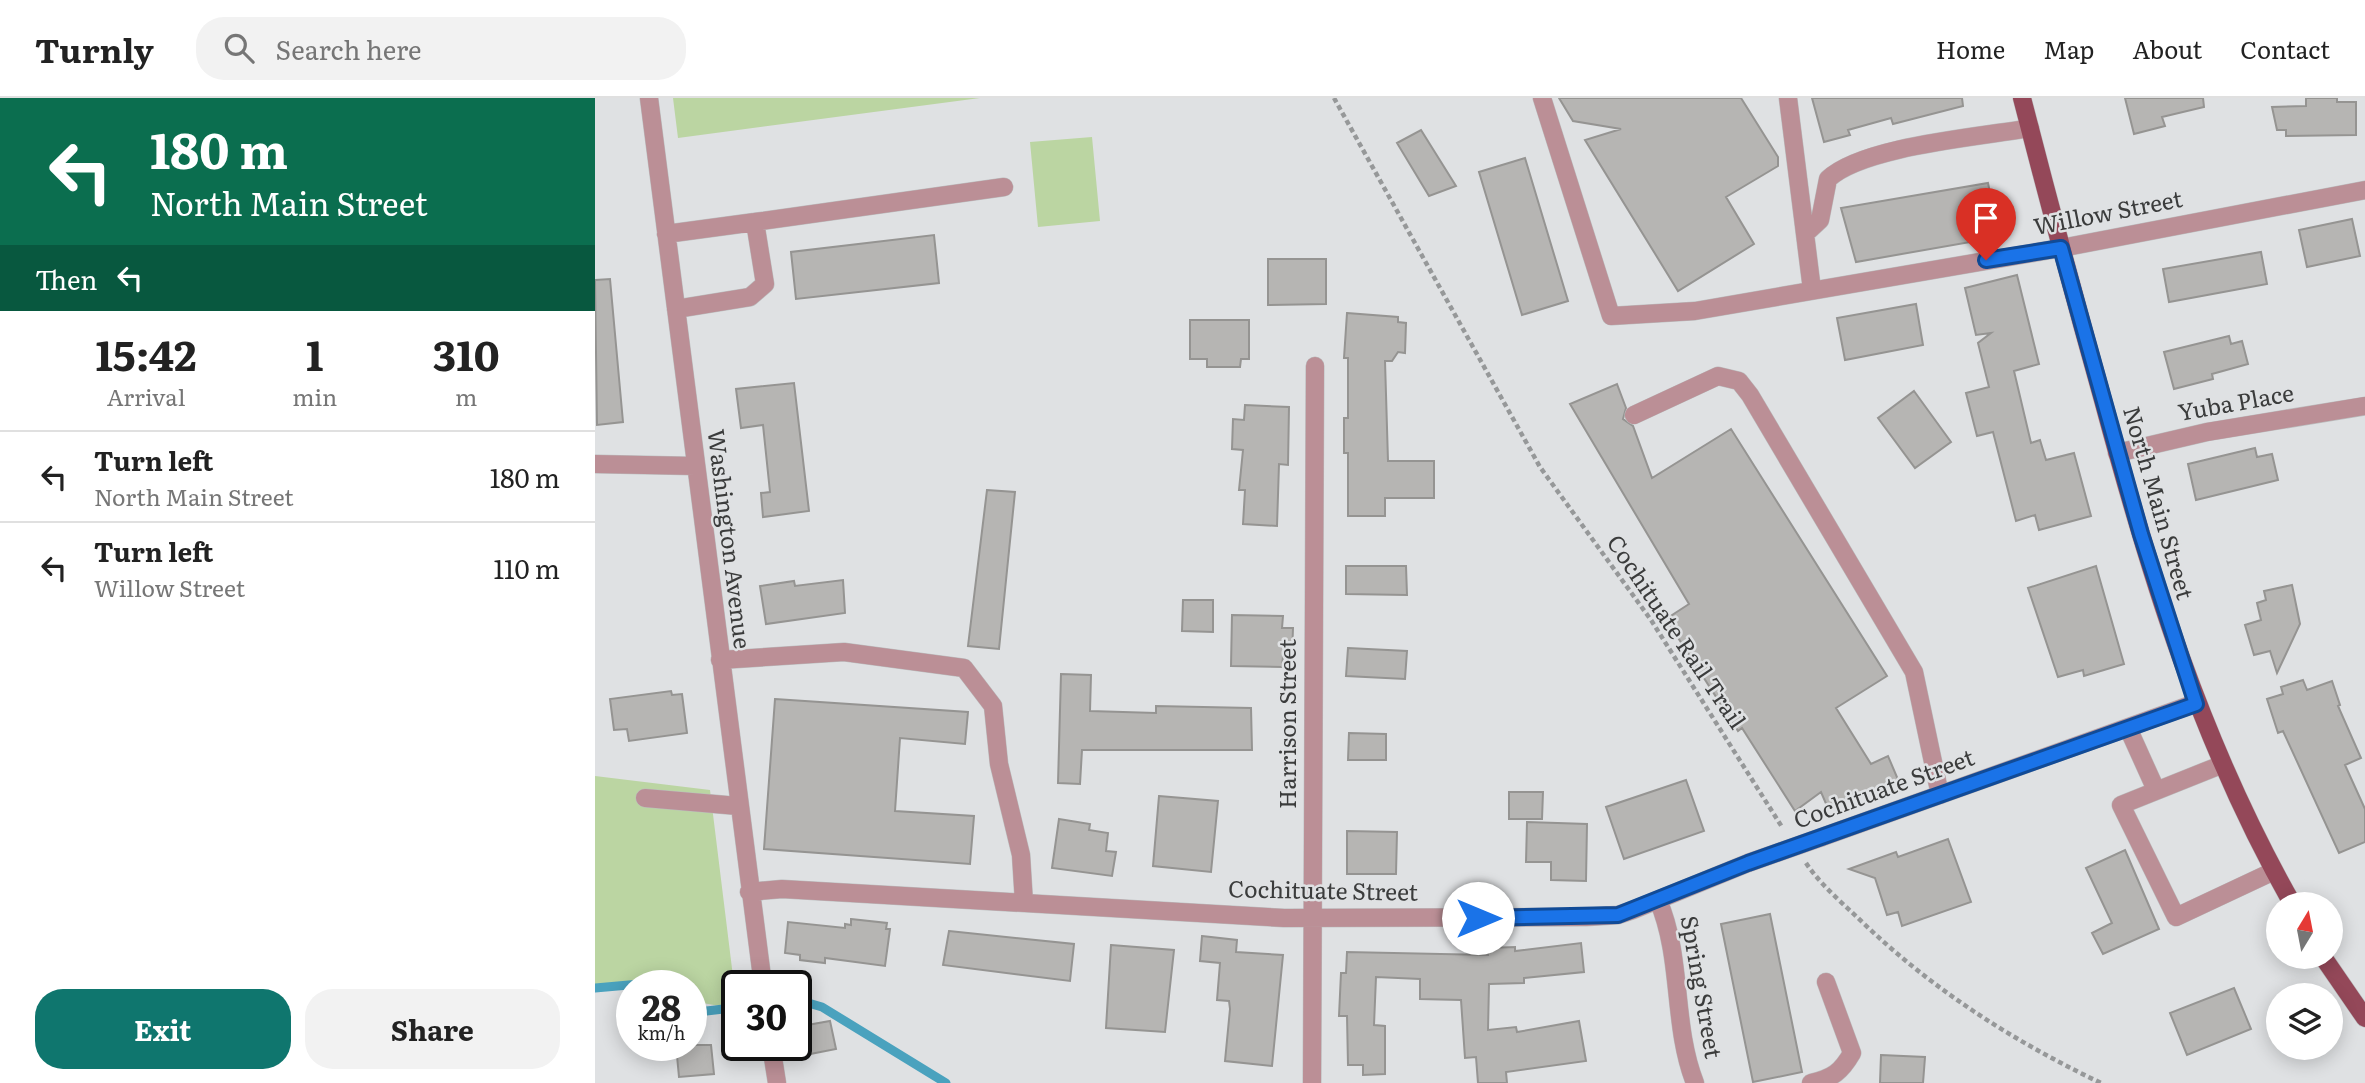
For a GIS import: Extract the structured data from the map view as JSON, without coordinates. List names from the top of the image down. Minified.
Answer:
{"streets":{"main road":["North Main Street"],"street":["Willow Street","Yuba Place","Washington Avenue","Harrison Street","Cochituate Street","Spring Street"],"path":["Cochituate Rail Trail"]},"crossings":[["Willow Street","North Main Street"],["Yuba Place","North Main Street"],["North Main Street","Cochituate Street"],["Washington Avenue","Cochituate Street"],["Harrison Street","Cochituate Street"],["Cochituate Street","Spring Street"]],"north":"top","page":{"header":"Turnly","search":"Search here","nav":["Home","Map","About","Contact"],"turn":["180 m","North Main Street"],"then":"Then","eta":["15:42","Arrival","1","min","310","m"],"list":[{"name":"Turn left","note":"North Main Street","value":"180 m"},{"name":"Turn left","note":"Willow Street","value":"110 m"}],"speed":"28 km/h","limit":"30","buttons":["Exit","Share"]}}
